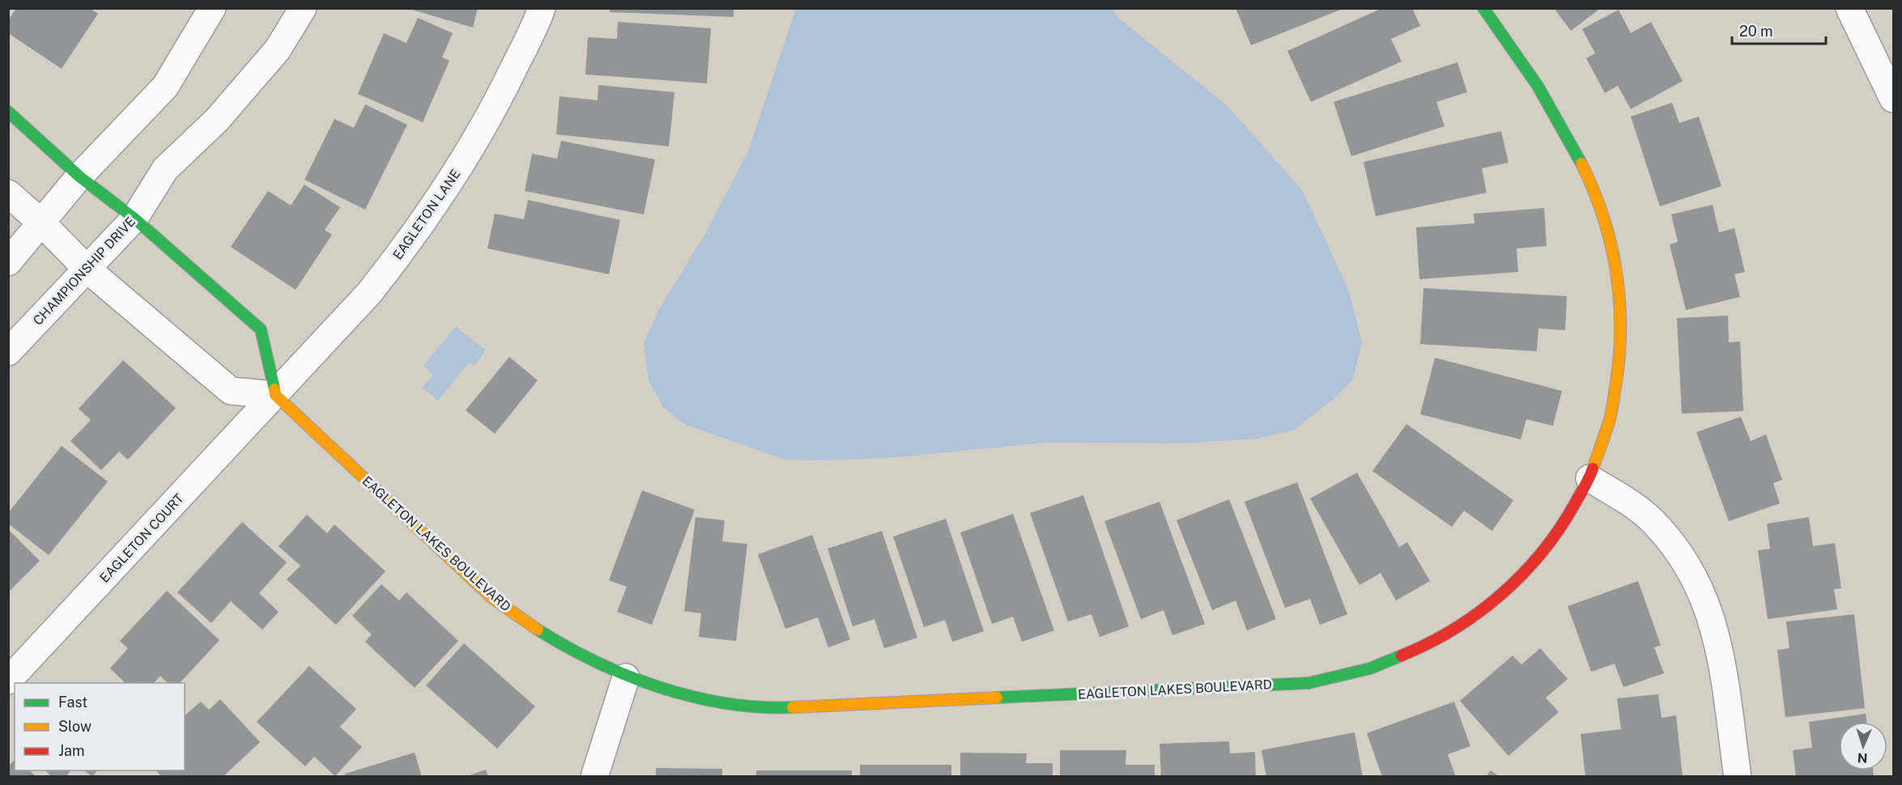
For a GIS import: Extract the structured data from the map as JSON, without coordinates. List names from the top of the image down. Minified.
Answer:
{"streets":{"street":["EAGLETON LANE","CHAMPIONSHIP DRIVE","EAGLETON COURT","EAGLETON LAKES BOULEVARD"]},"crossings":[["EAGLETON LANE","EAGLETON COURT"],["EAGLETON LANE","EAGLETON LAKES BOULEVARD"],["EAGLETON COURT","EAGLETON LAKES BOULEVARD"]],"legend":["Fast","Slow","Jam"],"scale_bar":"20 m","north":"bottom"}
